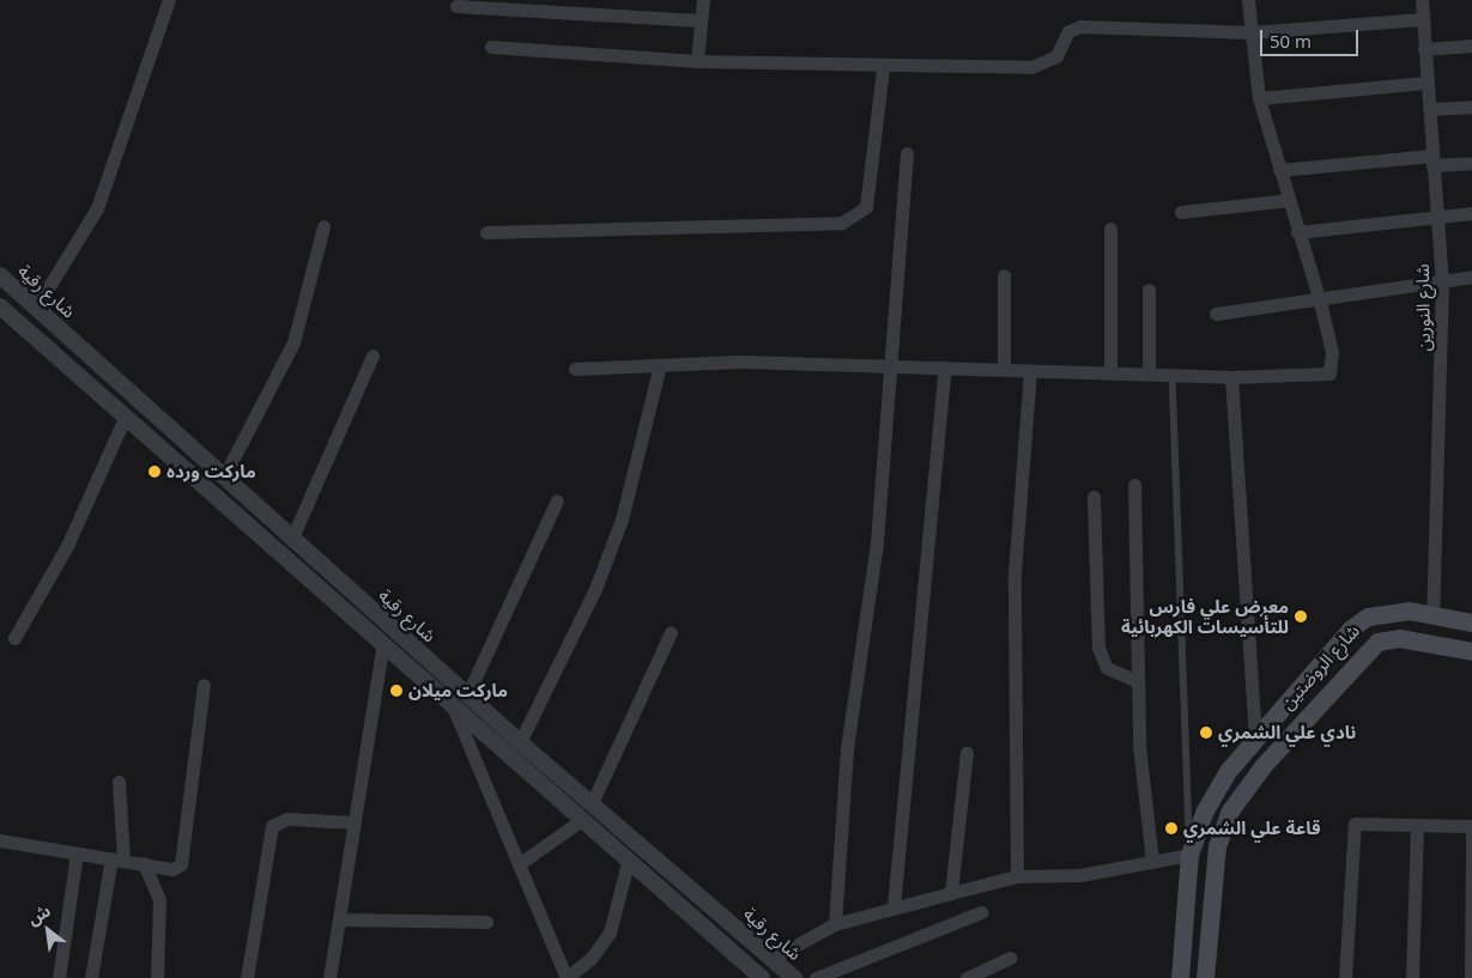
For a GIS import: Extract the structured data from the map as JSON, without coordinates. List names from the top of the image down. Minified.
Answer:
{"streets":{"main road":["شارع الروضتين"],"street":["شارع رقية","شارع النورين"]},"crossings":[["شارع النورين","شارع الروضتين"]],"places":["ماركت ورده","معرض علي فارس للتأسيسات الكهربائية","ماركت ميلان","نادي علي الشمري","قاعة علي الشمري"],"scale_bar":"50 m","north":"top left"}
